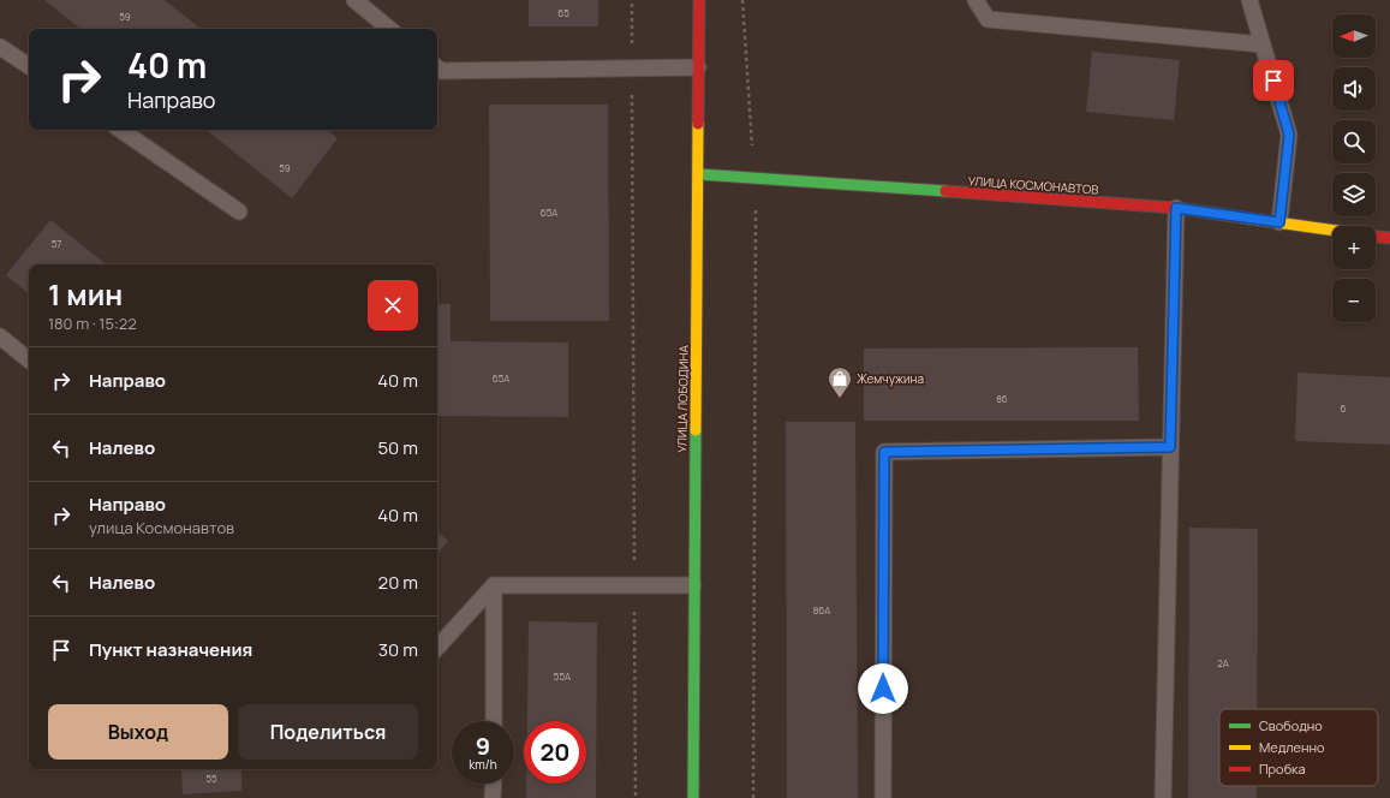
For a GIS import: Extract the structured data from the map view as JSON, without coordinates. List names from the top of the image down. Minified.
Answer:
{"streets":{"street":["УЛИЦА КОСМОНАВТОВ","УЛИЦА ЛОБОДИНА"]},"crossings":[["УЛИЦА КОСМОНАВТОВ","УЛИЦА ЛОБОДИНА"]],"places":{"shop":["Жемчужина"]},"house_numbers":["65","59","59","65А","57","65А","86","6","86А","2А","55А","55"],"legend":["Свободно","Медленно","Пробка"],"north":"left","page":{"map_buttons":["+","−"],"turn":["40 m","Направо"],"heading":["1 мин","180 m · 15:22"],"list":[{"name":"Направо","value":"40 m"},{"name":"Налево","value":"50 m"},{"name":"Направо","note":"улица Космонавтов","value":"40 m"},{"name":"Налево","value":"20 m"},{"name":"Пункт назначения","value":"30 m"}],"buttons":["Выход","Поделиться"],"speed":"9 km/h","limit":"20"}}
